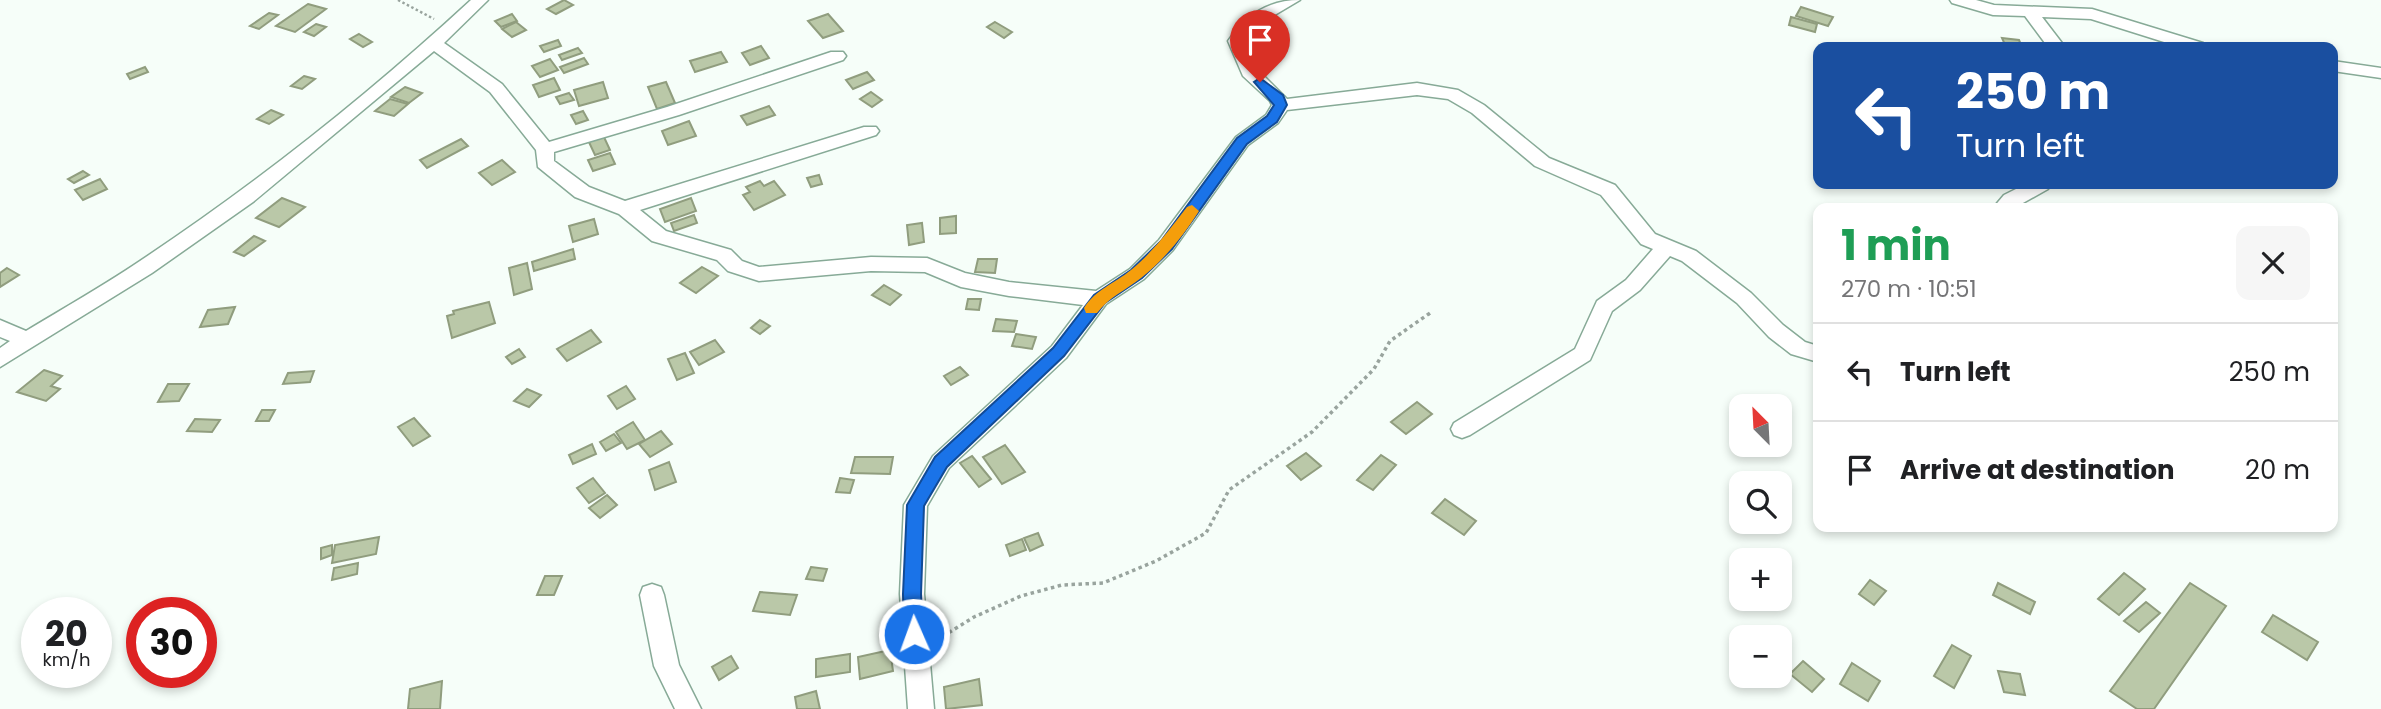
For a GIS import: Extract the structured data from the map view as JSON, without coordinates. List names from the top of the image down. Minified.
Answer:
{"north":"top left","page":{"turn":["250 m","Turn left"],"heading":["1 min","270 m · 10:51"],"list":[{"name":"Turn left","value":"250 m"},{"name":"Arrive at destination","value":"20 m"}],"map_buttons":["+","−"],"speed":"20 km/h","limit":"30"}}
